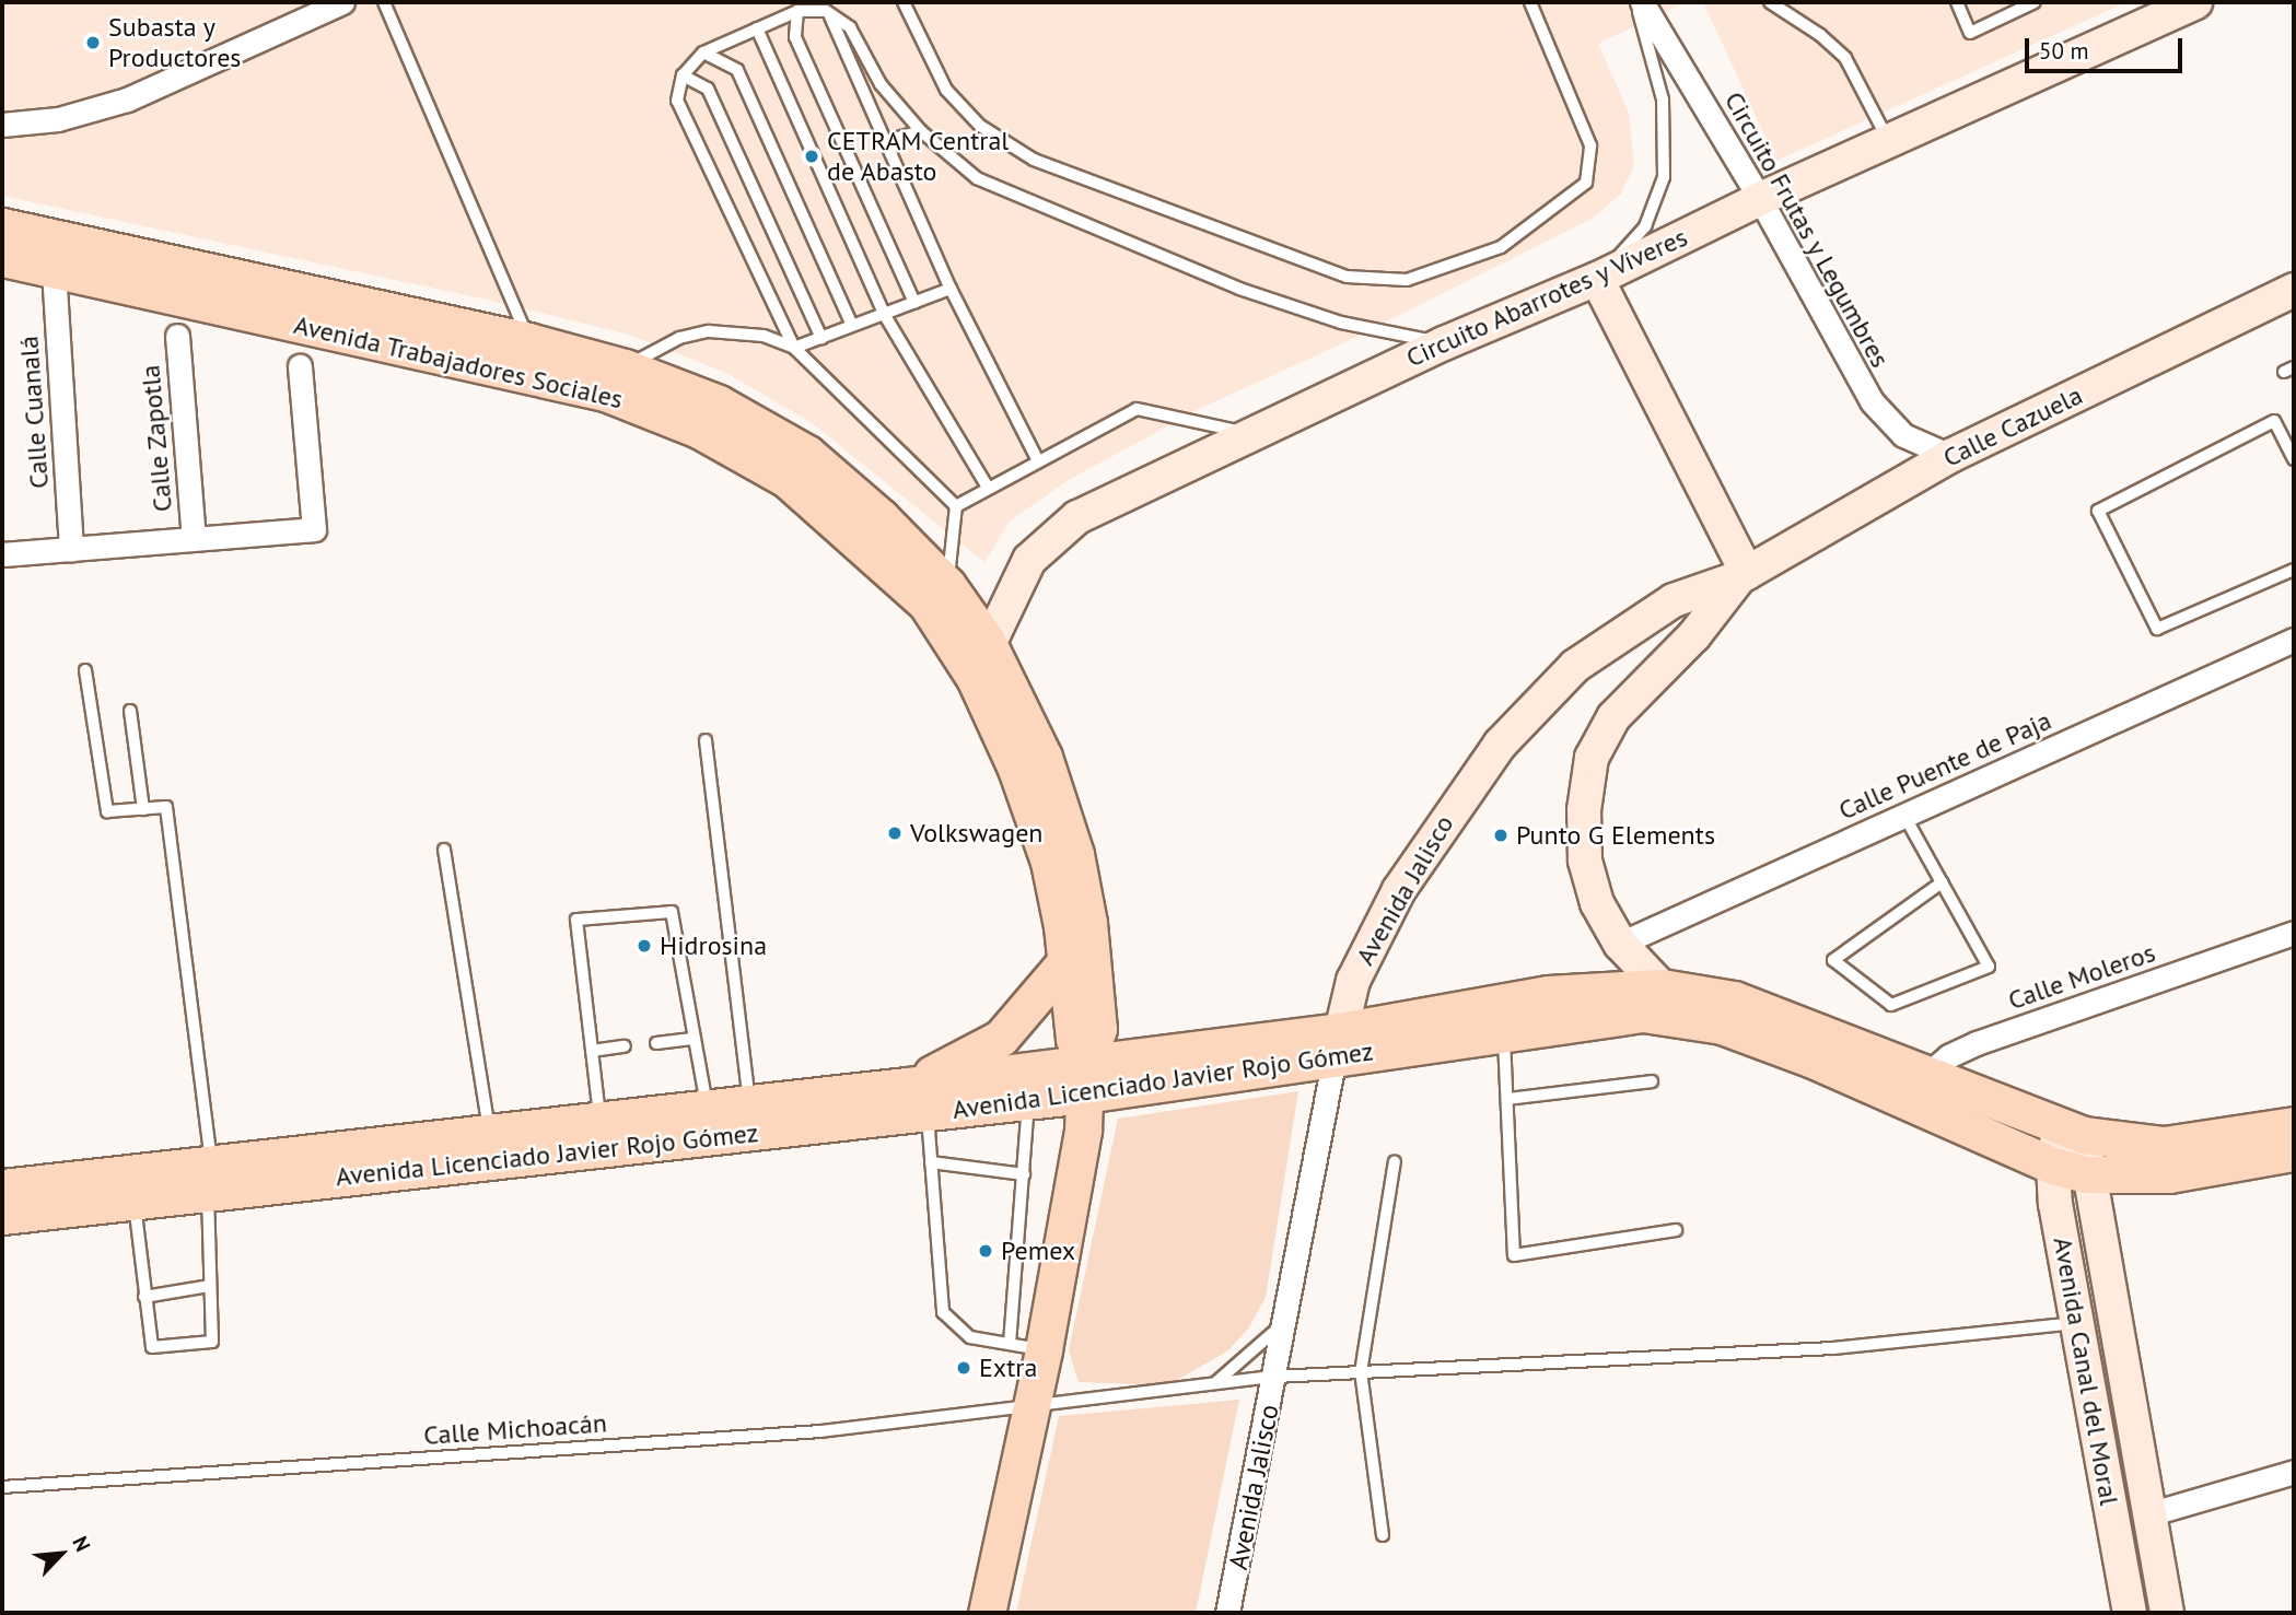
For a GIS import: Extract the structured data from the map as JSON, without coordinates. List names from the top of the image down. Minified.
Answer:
{"streets":{"main road":["Circuito Abarrotes y Víveres","Avenida Trabajadores Sociales","Calle Cazuela","Avenida Jalisco","Avenida Licenciado Javier Rojo Gómez","Avenida Canal del Moral"],"street":["Circuito Frutas y Legumbres","Calle Cuanalá","Calle Zapotla","Calle Puente de Paja","Calle Moleros"],"lane":["Calle Michoacán"]},"crossings":[["Circuito Frutas y Legumbres","Circuito Abarrotes y Víveres"],["Circuito Frutas y Legumbres","Calle Cazuela"],["Circuito Abarrotes y Víveres","Avenida Trabajadores Sociales"],["Avenida Trabajadores Sociales","Calle Cuanalá"],["Avenida Trabajadores Sociales","Avenida Licenciado Javier Rojo Gómez"],["Calle Cuanalá","Calle Zapotla"],["Calle Cazuela","Calle Puente de Paja"],["Calle Cazuela","Avenida Jalisco"],["Calle Cazuela","Avenida Licenciado Javier Rojo Gómez"],["Avenida Jalisco","Avenida Licenciado Javier Rojo Gómez"],["Avenida Jalisco","Calle Michoacán"],["Calle Moleros","Avenida Licenciado Javier Rojo Gómez"],["Avenida Licenciado Javier Rojo Gómez","Avenida Canal del Moral"],["Avenida Canal del Moral","Calle Michoacán"]],"places":["Subasta y Productores","CETRAM Central de Abasto","Volkswagen","Punto G Elements","Hidrosina","Pemex","Extra"],"scale_bar":"50 m","north":"top right"}
